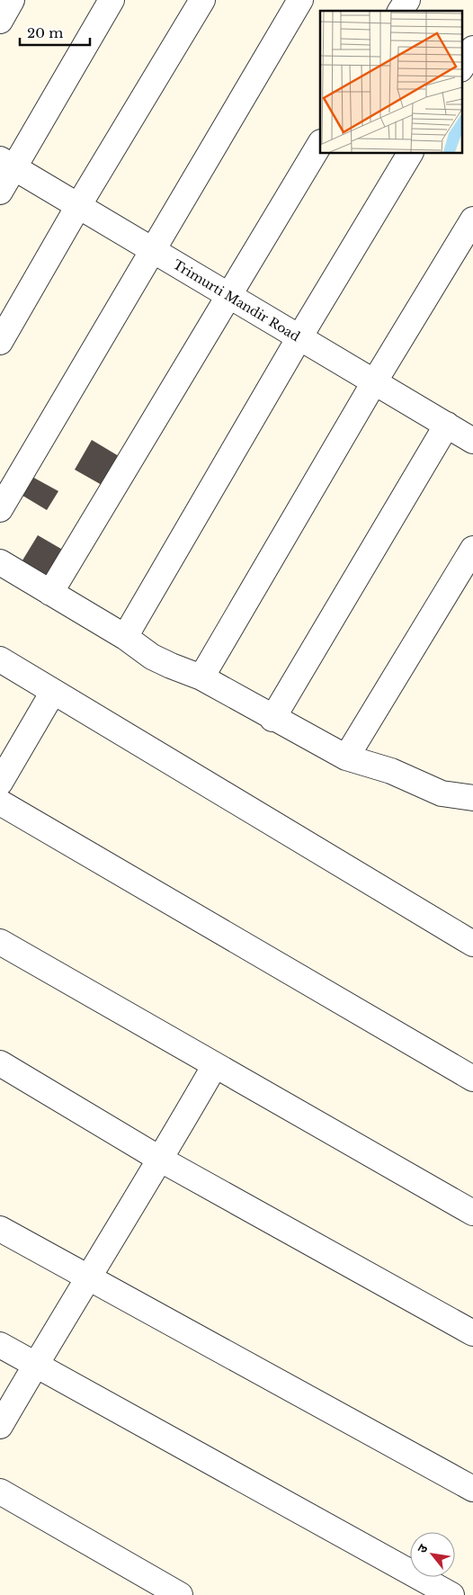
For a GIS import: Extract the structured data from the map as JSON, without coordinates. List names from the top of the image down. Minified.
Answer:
{"streets":{"street":["Trimurti Mandir Road"]},"scale_bar":"20 m","north":"top left"}
